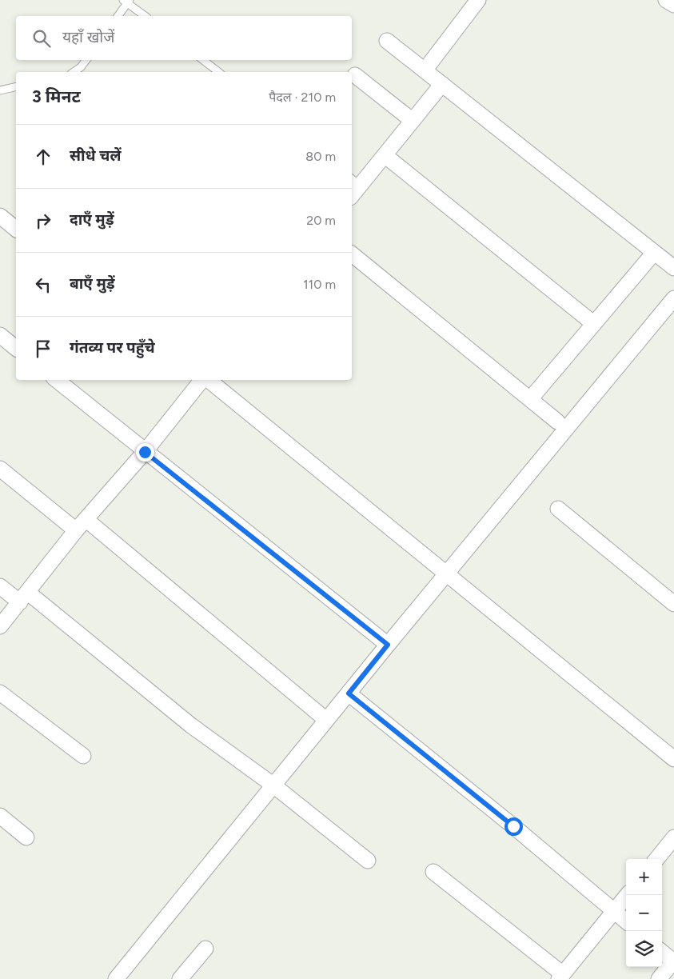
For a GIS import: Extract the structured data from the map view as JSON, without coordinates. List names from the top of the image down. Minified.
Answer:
{"page":{"search":"यहाँ खोजें","heading":["3 मिनट","पैदल · 210 m"],"list":[["सीधे चलें","80 m"],["दाएँ मुड़ें","20 m"],["बाएँ मुड़ें","110 m"],"गंतव्य पर पहुँचे"],"map_buttons":["+","−"]}}
